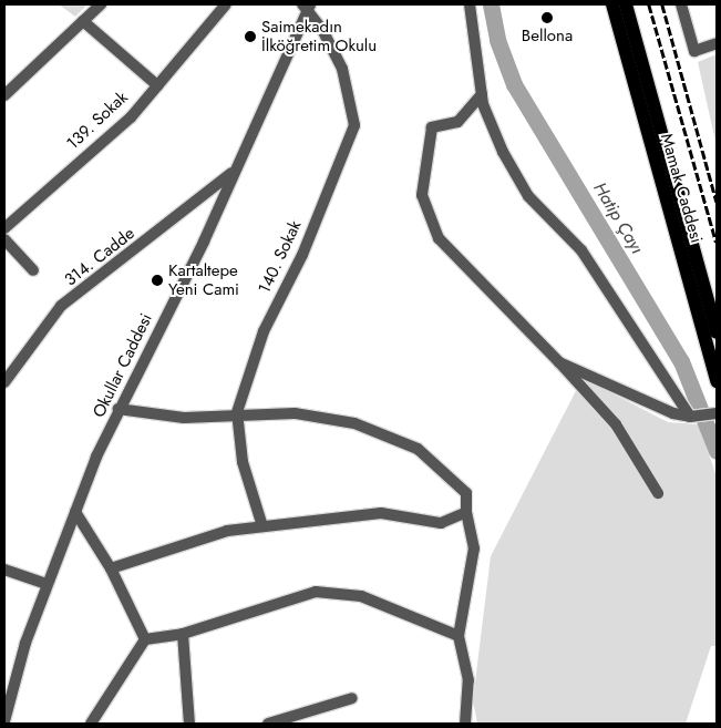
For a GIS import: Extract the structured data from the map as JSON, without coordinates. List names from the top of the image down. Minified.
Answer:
{"streets":{"main road":["Mamak Caddesi"],"street":["139. Sokak","314. Cadde","140. Sokak","Okullar Caddesi"]},"crossings":[["314. Cadde","Okullar Caddesi"],["140. Sokak","Okullar Caddesi"]],"water":["Hatip Çayı"],"places":["Bellona","Saimekadın İlköğretim Okulu","Kartaltepe Yeni Cami"]}
